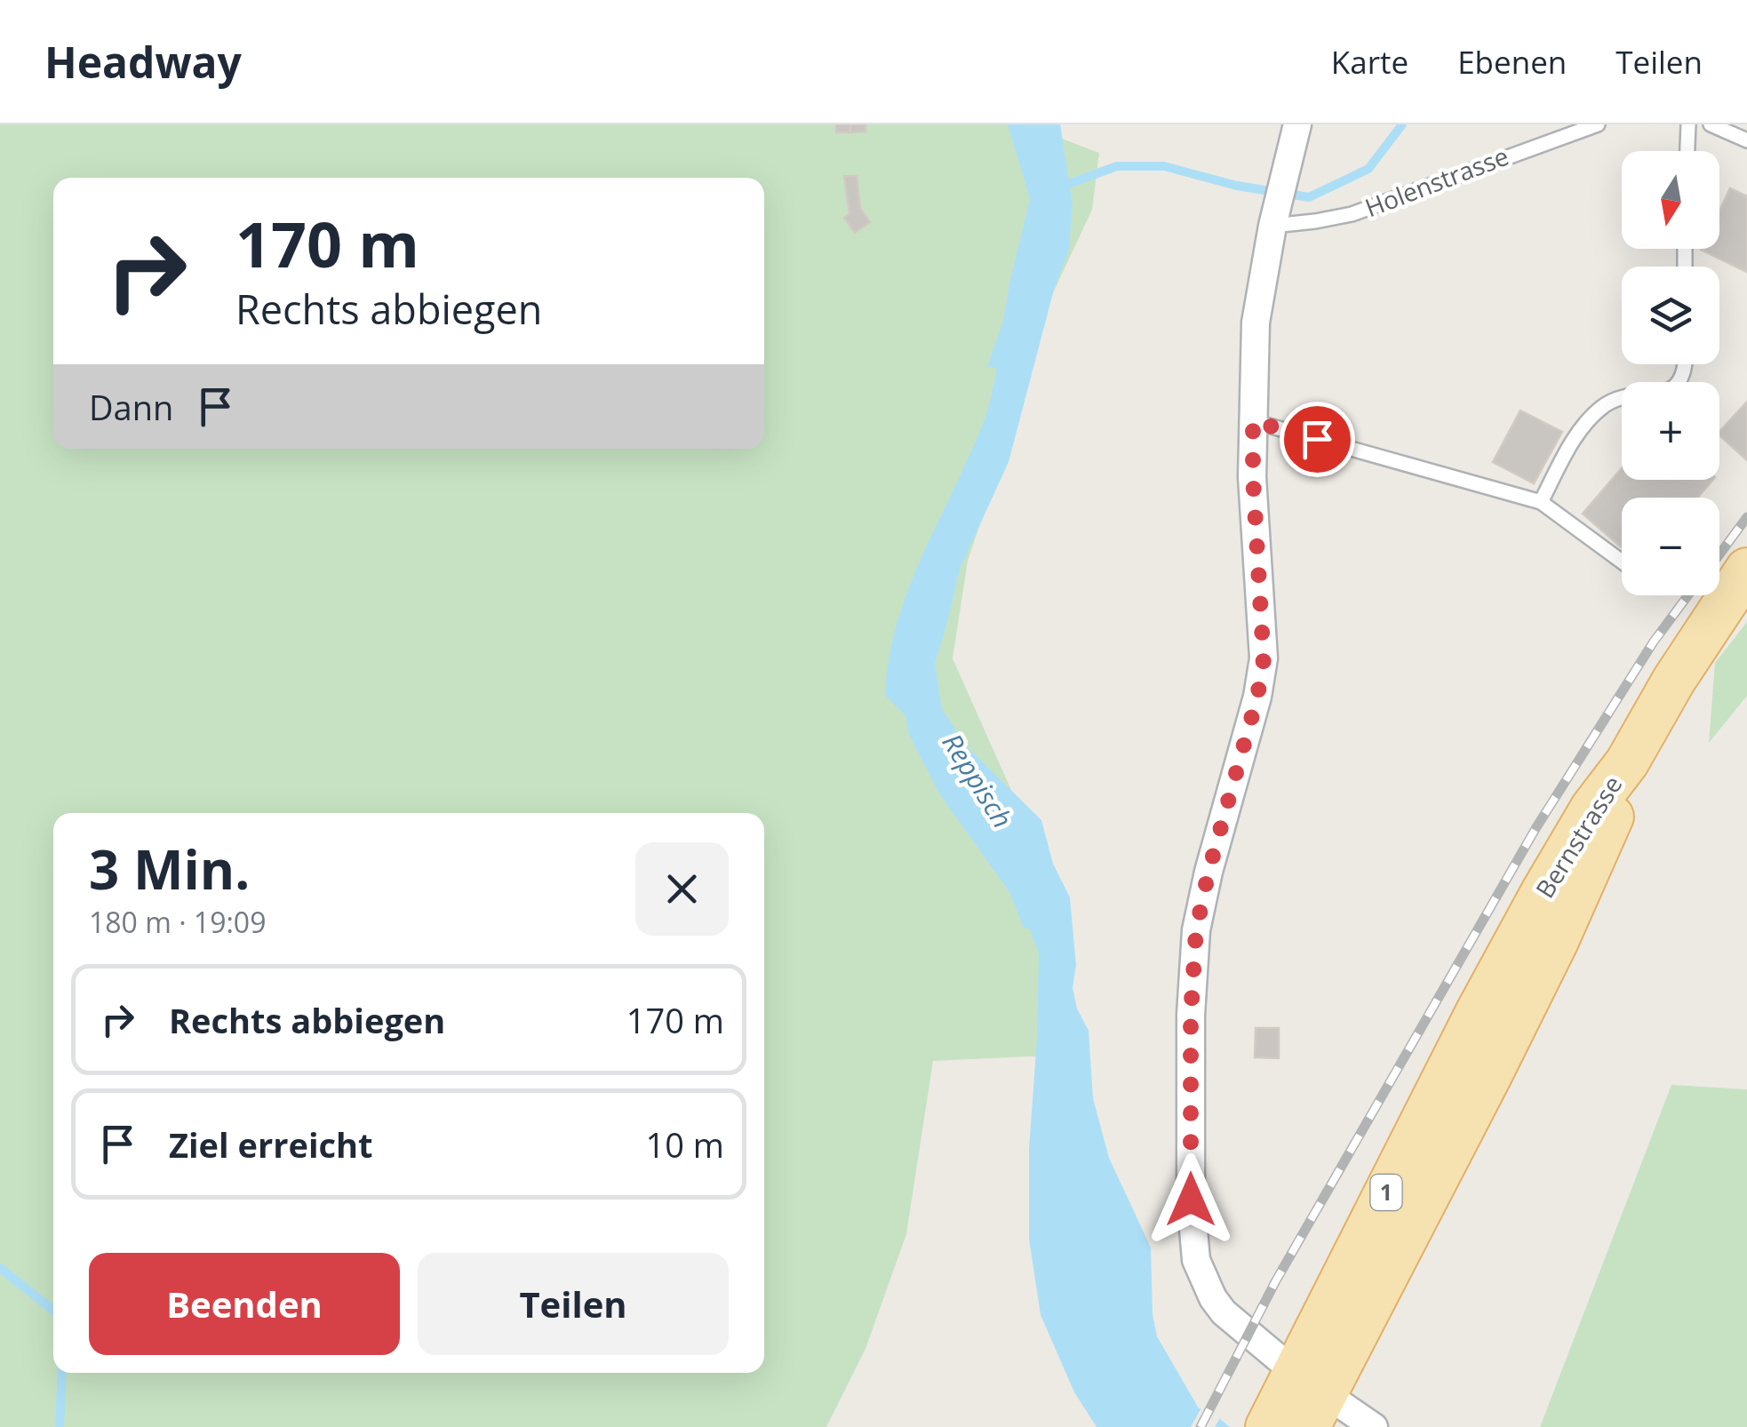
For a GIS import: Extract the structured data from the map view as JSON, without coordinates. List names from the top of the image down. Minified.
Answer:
{"streets":{"main road":["Bernstrasse","1"],"lane":["Holenstrasse"]},"water":["Reppisch"],"north":"bottom","page":{"header":"Headway","nav":["Karte","Ebenen","Teilen"],"map_buttons":["+","−"],"turn":["170 m","Rechts abbiegen"],"then":"Dann","heading":["3 Min.","180 m · 19:09"],"list":[{"name":"Rechts abbiegen","value":"170 m"},{"name":"Ziel erreicht","value":"10 m"}],"buttons":["Beenden","Teilen"]}}
